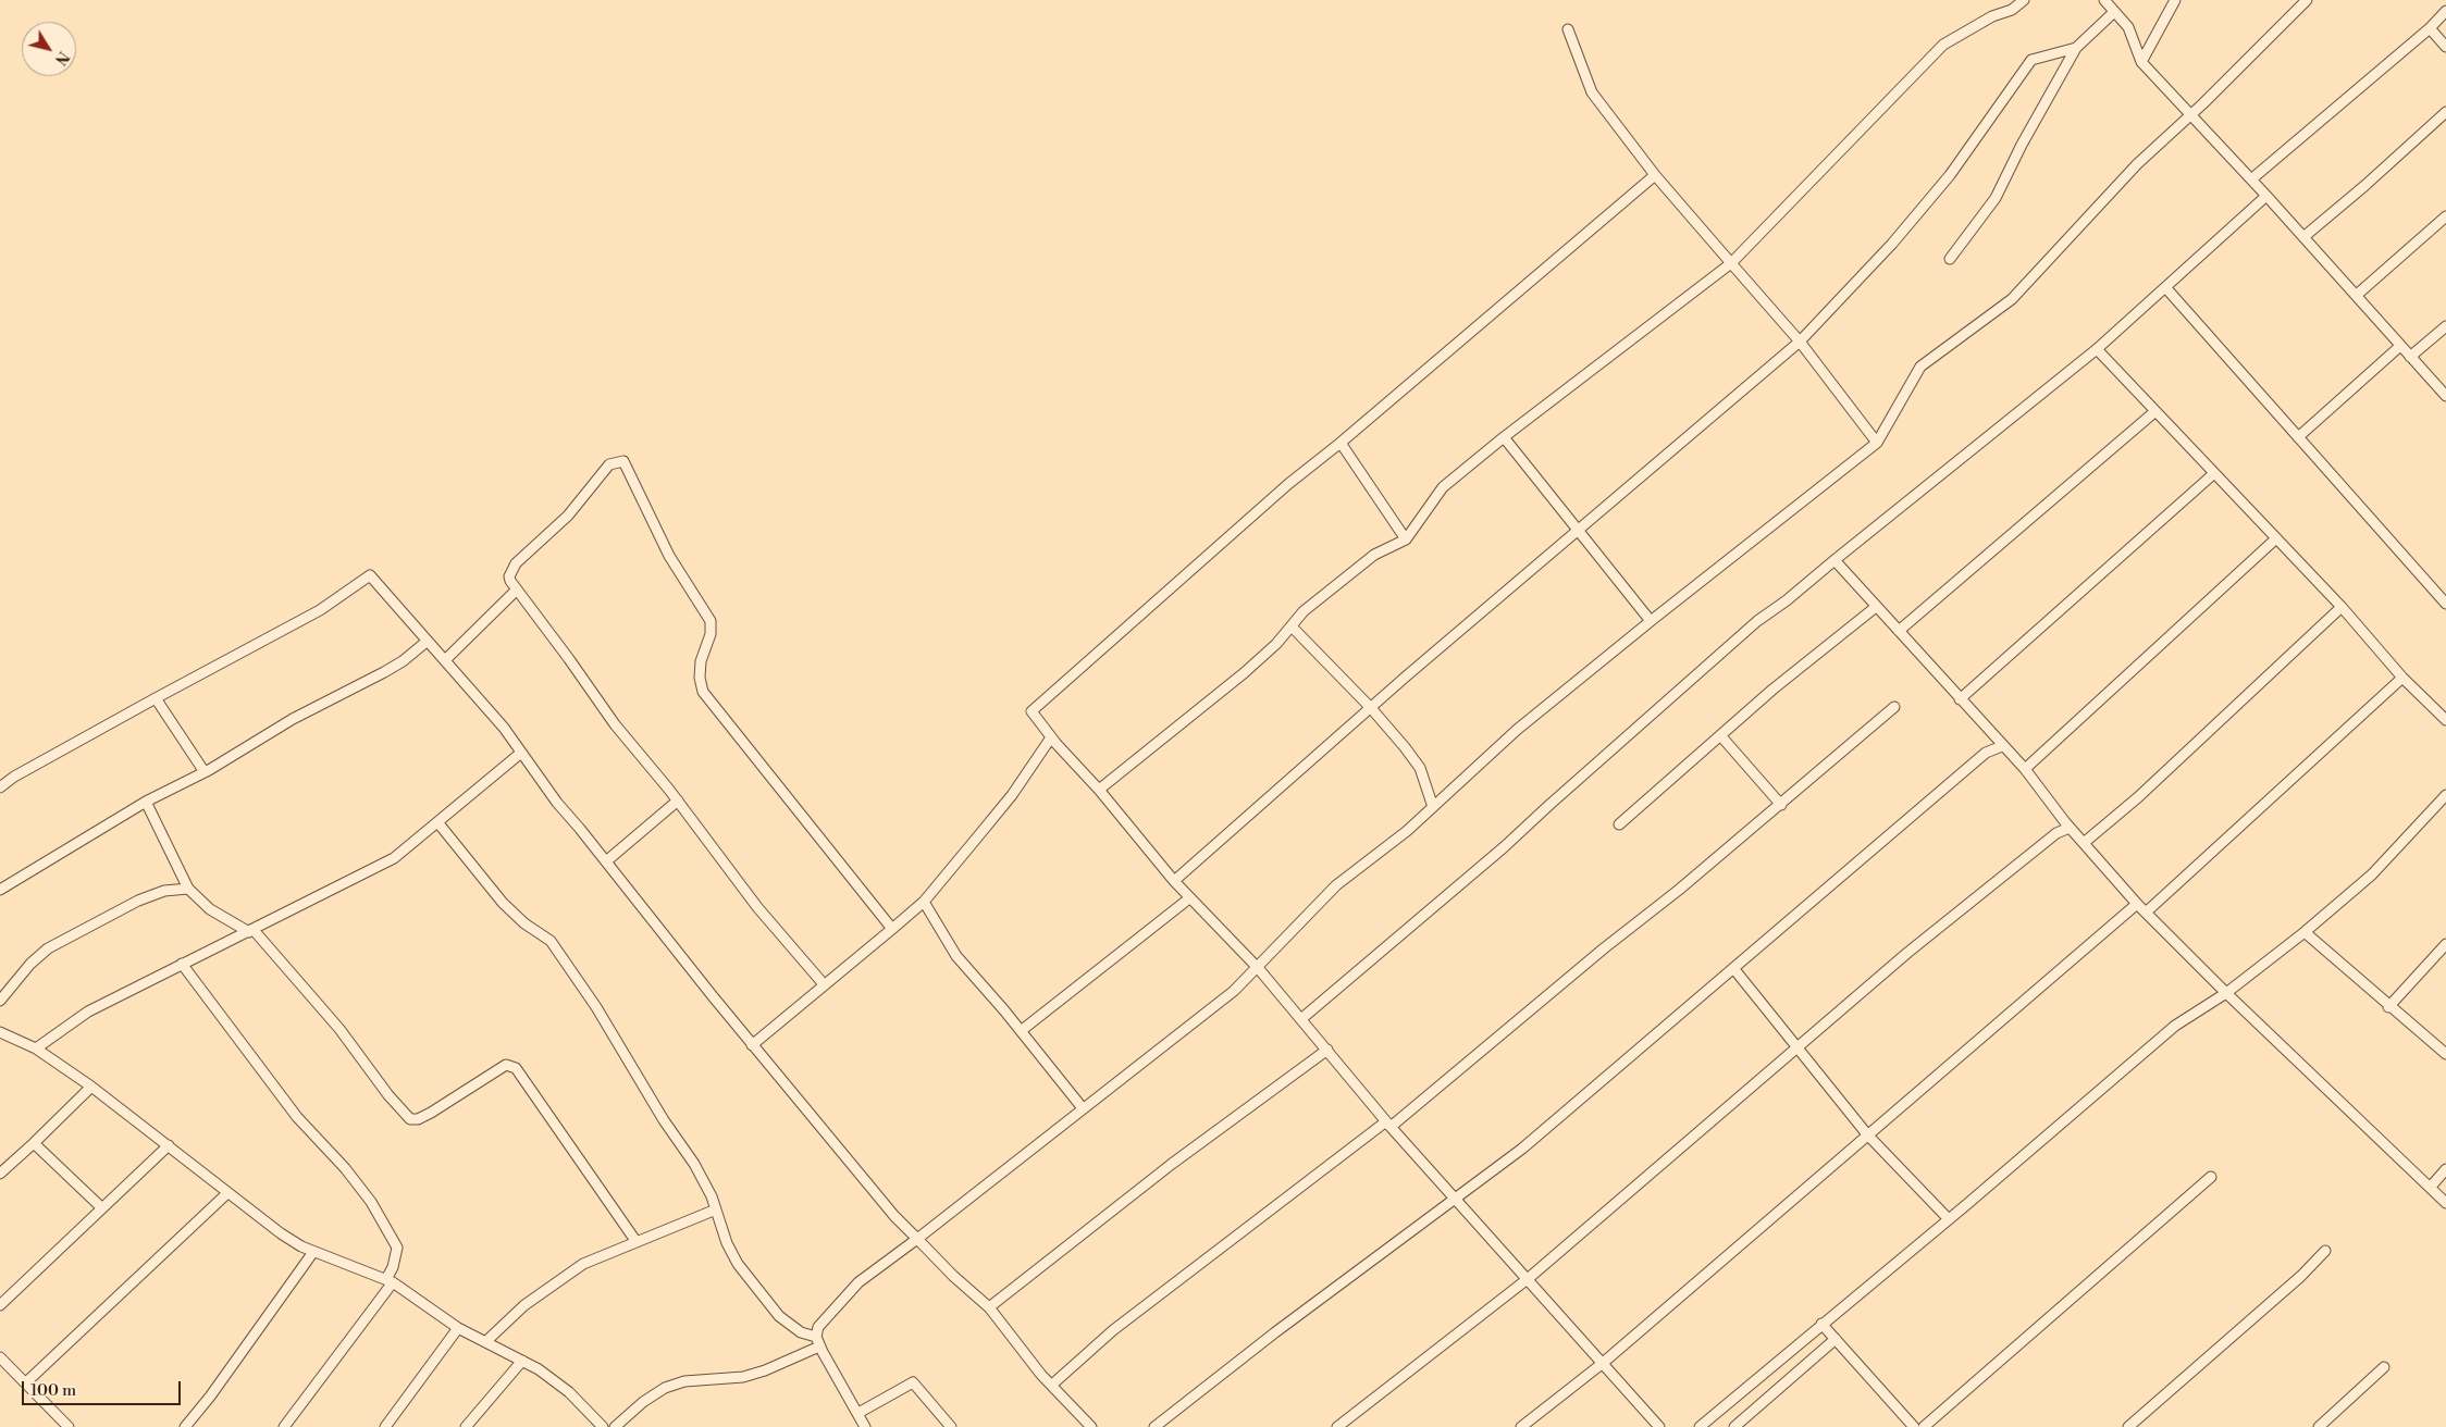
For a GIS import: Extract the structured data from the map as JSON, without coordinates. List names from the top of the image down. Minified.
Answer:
{"scale_bar":"100 m","north":"bottom right"}
